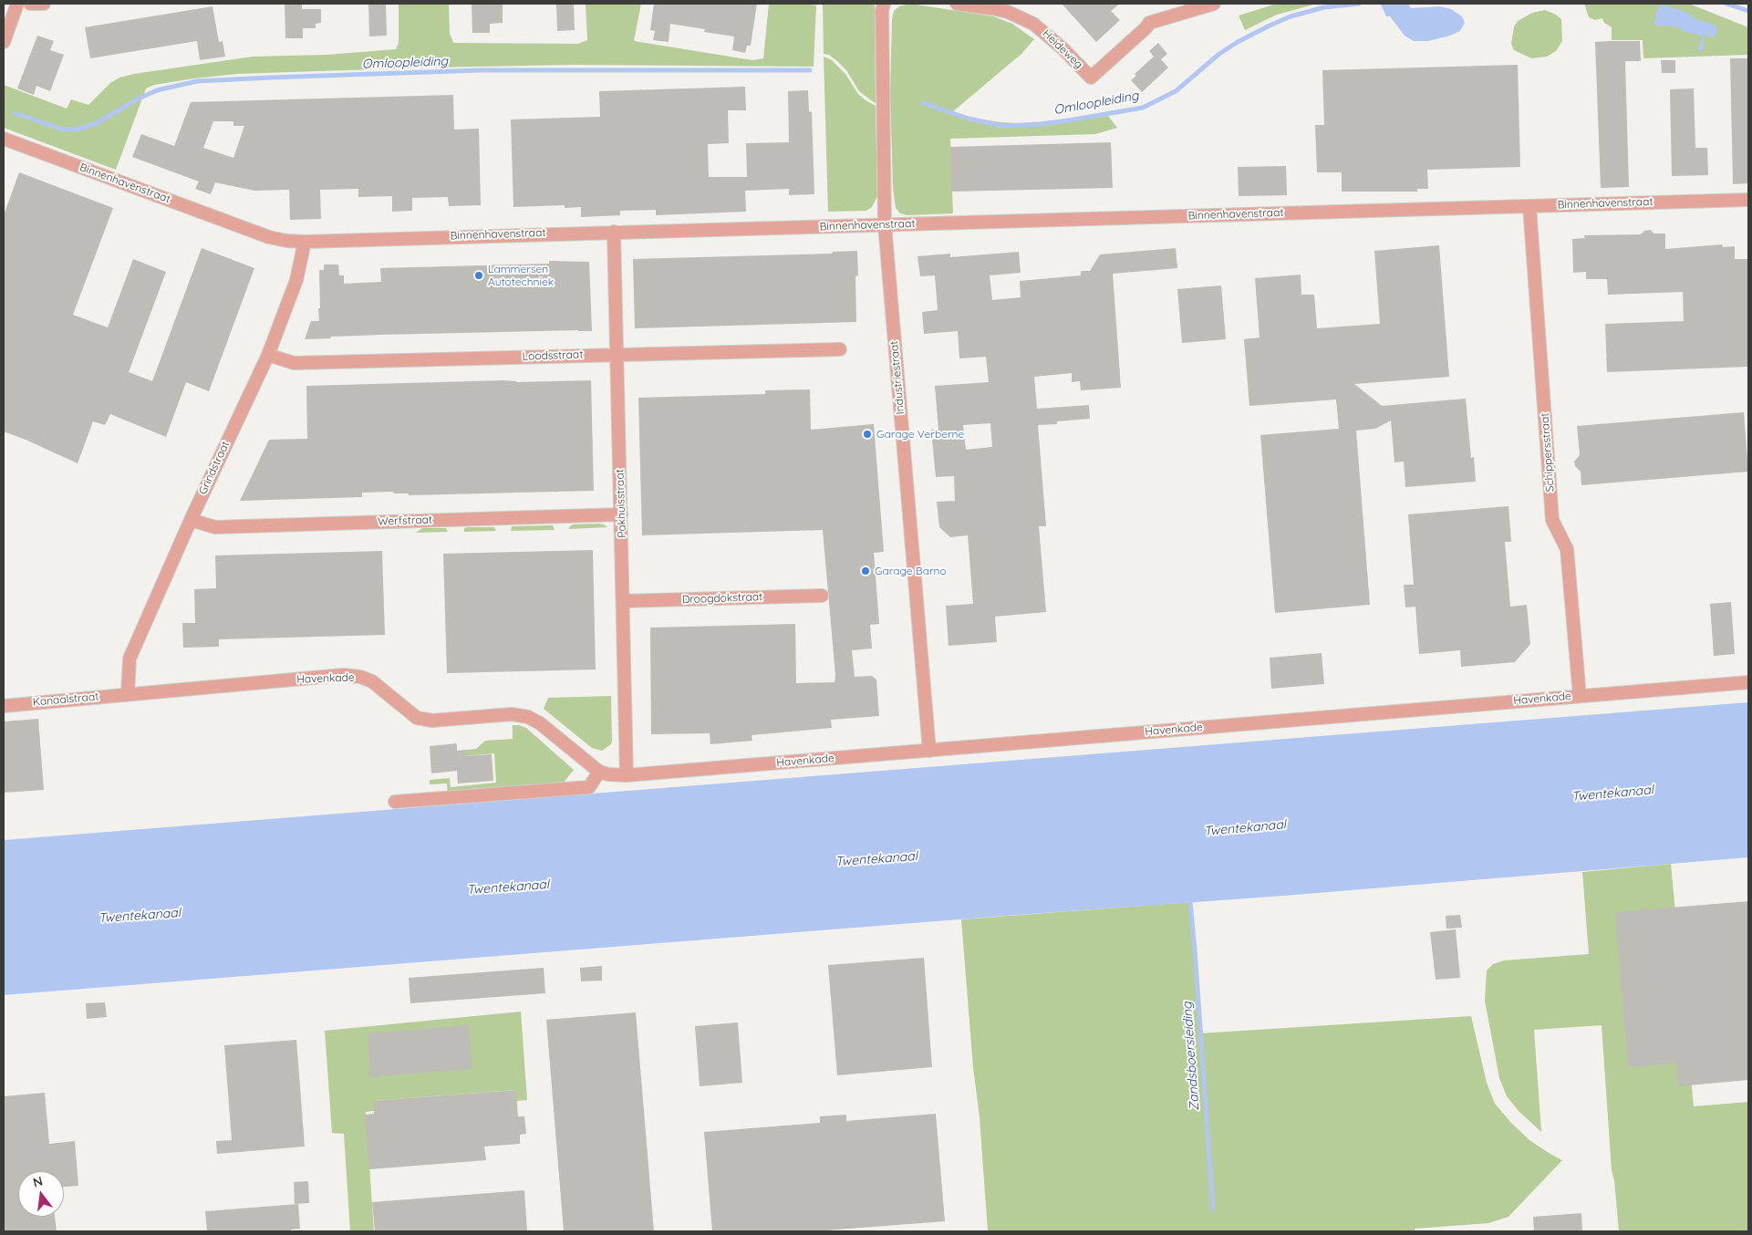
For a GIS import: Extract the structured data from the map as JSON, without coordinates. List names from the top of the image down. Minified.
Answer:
{"streets":{"street":["Heideweg","Binnenhavenstraat","Loodsstraat","Industriestraat","Schippersstraat","Grindstraat","Pakhuisstraat","Werfstraat","Droogdokstraat","Havenkade","Kanaalstraat"]},"crossings":[["Binnenhavenstraat","Industriestraat"],["Binnenhavenstraat","Schippersstraat"],["Binnenhavenstraat","Grindstraat"],["Binnenhavenstraat","Pakhuisstraat"],["Loodsstraat","Grindstraat"],["Loodsstraat","Pakhuisstraat"],["Industriestraat","Havenkade"],["Schippersstraat","Havenkade"],["Grindstraat","Werfstraat"],["Grindstraat","Havenkade"],["Grindstraat","Kanaalstraat"],["Pakhuisstraat","Werfstraat"],["Pakhuisstraat","Droogdokstraat"],["Pakhuisstraat","Havenkade"],["Havenkade","Kanaalstraat"]],"water":["Omloopleiding","Twentekanaal","Zandsboersleiding"],"places":["Lammersen Autotechniek","Garage Verberne","Garage Barno"],"north":"top"}
